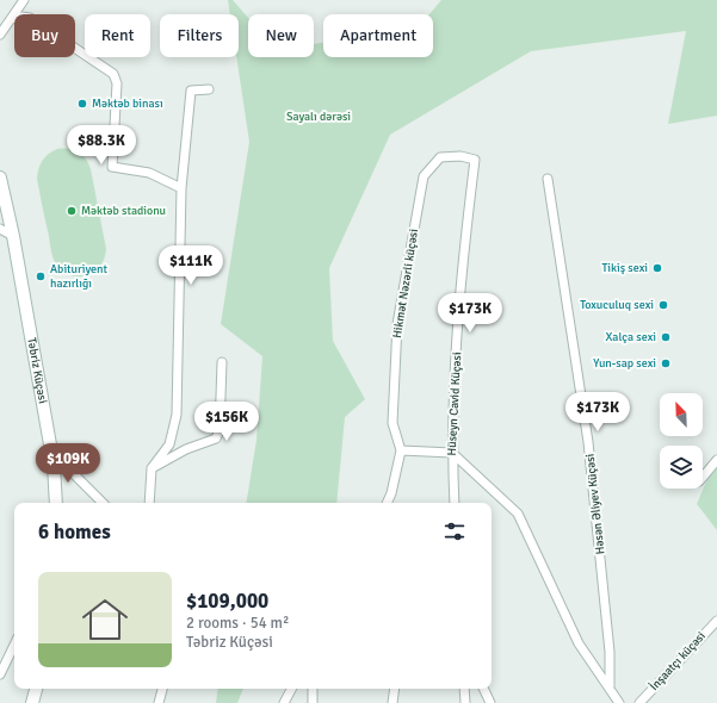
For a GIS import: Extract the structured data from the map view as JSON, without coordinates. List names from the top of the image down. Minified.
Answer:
{"streets":{"street":["Hikmət Nəzərli küçəsi","Təbriz Küçəsi","Hüseyn Cavid Küçəsi","Həsən Əliyev Küçəsi","İnşaatçı küçəsi"]},"crossings":[["Hikmət Nəzərli küçəsi","Hüseyn Cavid Küçəsi"],["Hüseyn Cavid Küçəsi","Həsən Əliyev Küçəsi"]],"parks":["Sayalı dərəsi"],"places":["Məktəb binası","Məktəb stadionu","Tikiş sexi","Abituriyent hazırlığı","Toxuculuq sexi","Xalça sexi","Yun-sap sexi"],"north":"top left","page":{"chip":["Buy","Rent","Filters","New","Apartment"],"price":["$88.3K","$111K","$173K","$173K","$156K","$109K"],"heading":"6 homes","list":[{"name":"$109,000","note":"2 rooms · 54 m² · Təbriz Küçəsi"}]}}
